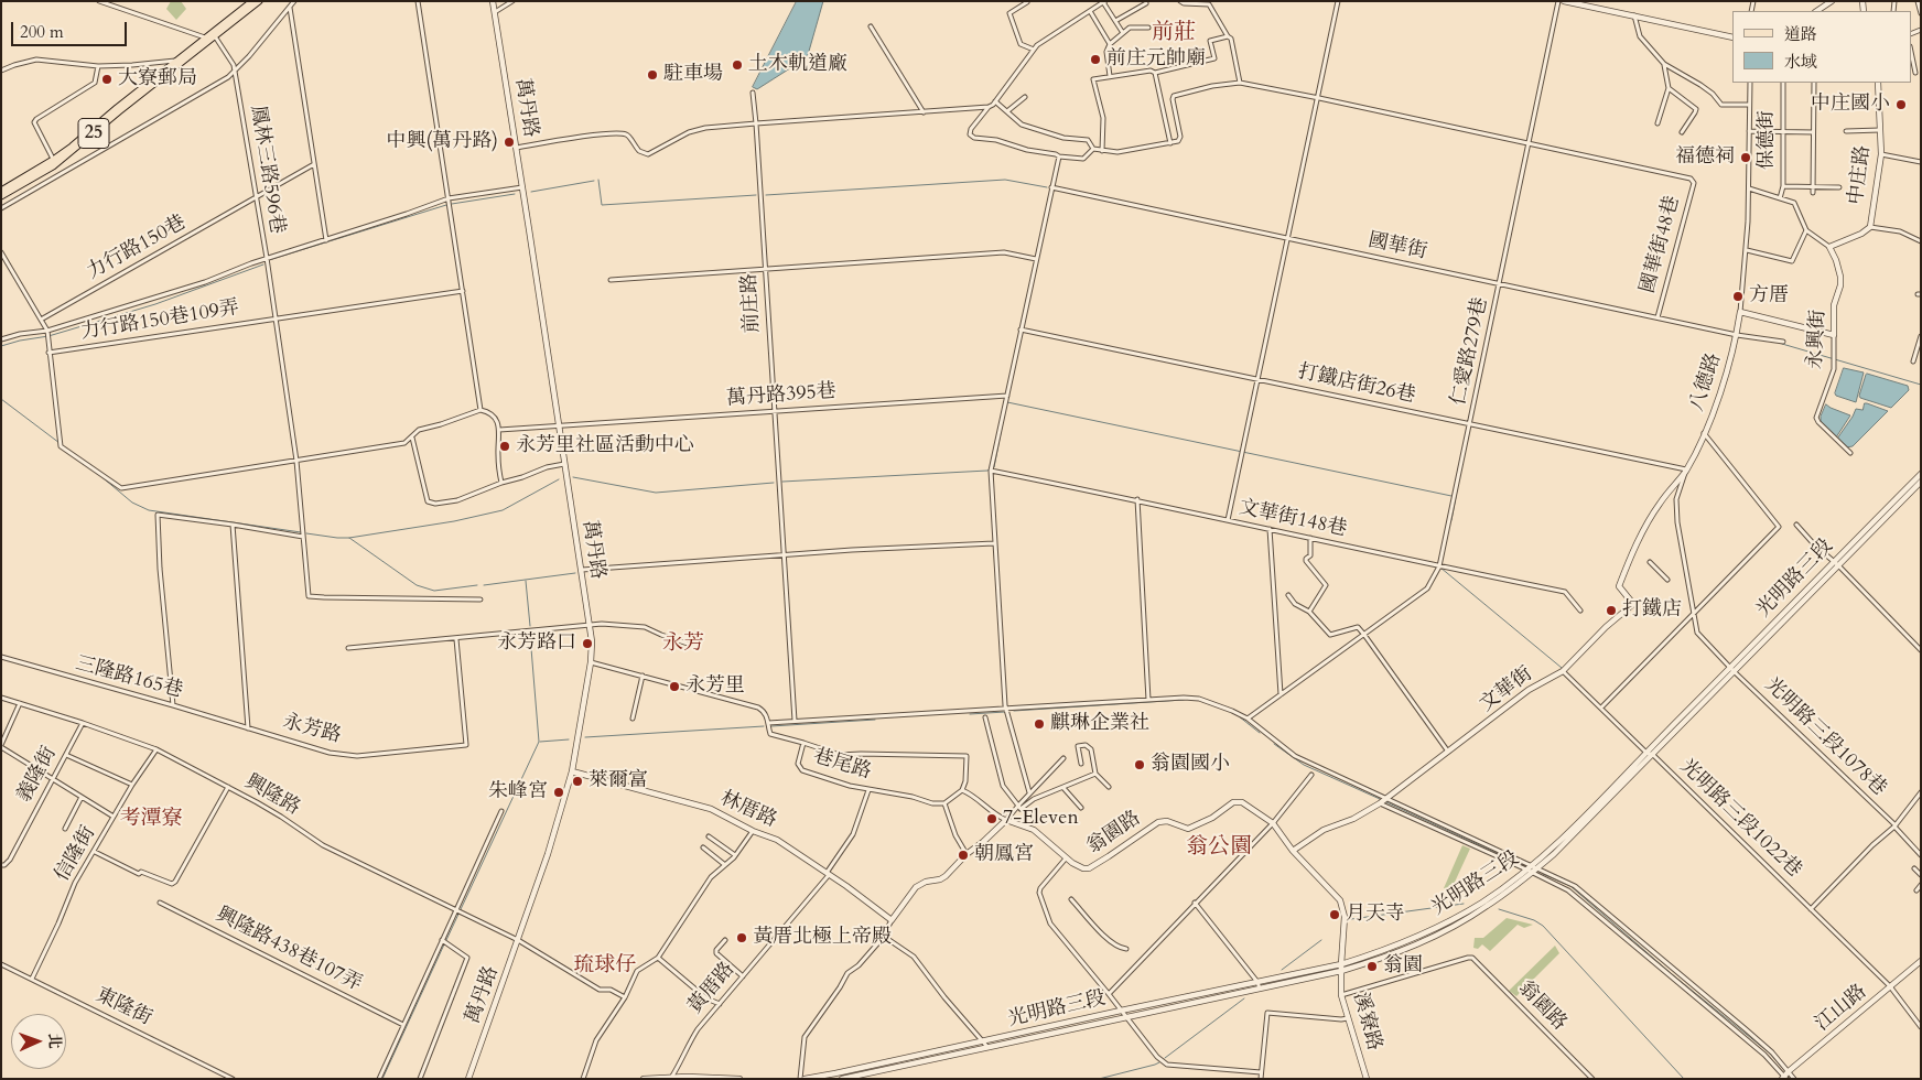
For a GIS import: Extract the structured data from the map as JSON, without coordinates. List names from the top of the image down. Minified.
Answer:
{"streets":{"main road":["25"],"street":["萬丹路","保德街","鳳林三路596巷","中庄路","國華街48巷","國華街","力行路150巷","前庄路","力行路150巷109弄","永興街","仁愛路279巷","八德路","打鐵店街26巷","萬丹路395巷","文華街148巷","光明路三段","三隆路165巷","文華街","永芳路","光明路三段1078巷","巷尾路","義隆街","興隆路","林厝路","光明路三段1022巷","翁園路","信隆街","興隆路438巷107弄","黃厝路","東隆街","江山路","溪寮路"]},"crossings":[["萬丹路","萬丹路395巷"],["萬丹路","興隆路"],["萬丹路","林厝路"],["25","鳳林三路596巷"],["鳳林三路596巷","力行路150巷"],["鳳林三路596巷","力行路150巷109弄"],["中庄路","永興街"],["國華街48巷","國華街"],["國華街48巷","仁愛路279巷"],["國華街","仁愛路279巷"],["國華街","八德路"],["前庄路","萬丹路395巷"],["仁愛路279巷","打鐵店街26巷"],["仁愛路279巷","文華街148巷"],["八德路","打鐵店街26巷"],["八德路","光明路三段"],["八德路","文華街"],["八德路","光明路三段1078巷"],["打鐵店街26巷","文華街"],["光明路三段","光明路三段1078巷"],["光明路三段","光明路三段1022巷"],["光明路三段","翁園路"],["光明路三段","溪寮路"],["三隆路165巷","永芳路"],["文華街","光明路三段1022巷"],["巷尾路","黃厝路"],["義隆街","興隆路"],["興隆路","信隆街"],["林厝路","黃厝路"],["光明路三段1022巷","江山路"],["翁園路","溪寮路"],["信隆街","東隆街"]],"districts":["前莊","永芳","考潭寮","翁公園","琉球仔"],"places":["前庄元帥廟","土木軌道廠","駐車場","大寮郵局","中庄國小","中興(萬丹路)","福德祠","方厝","永芳里社區活動中心","打鐵店","永芳路口","永芳里","麒琳企業社","翁園國小","萊爾富","朱峰宮","7-Eleven","朝鳳宮","月天寺","黃厝北極上帝殿","翁園"],"legend":["道路","水域"],"scale_bar":"200 m","north":"right"}
